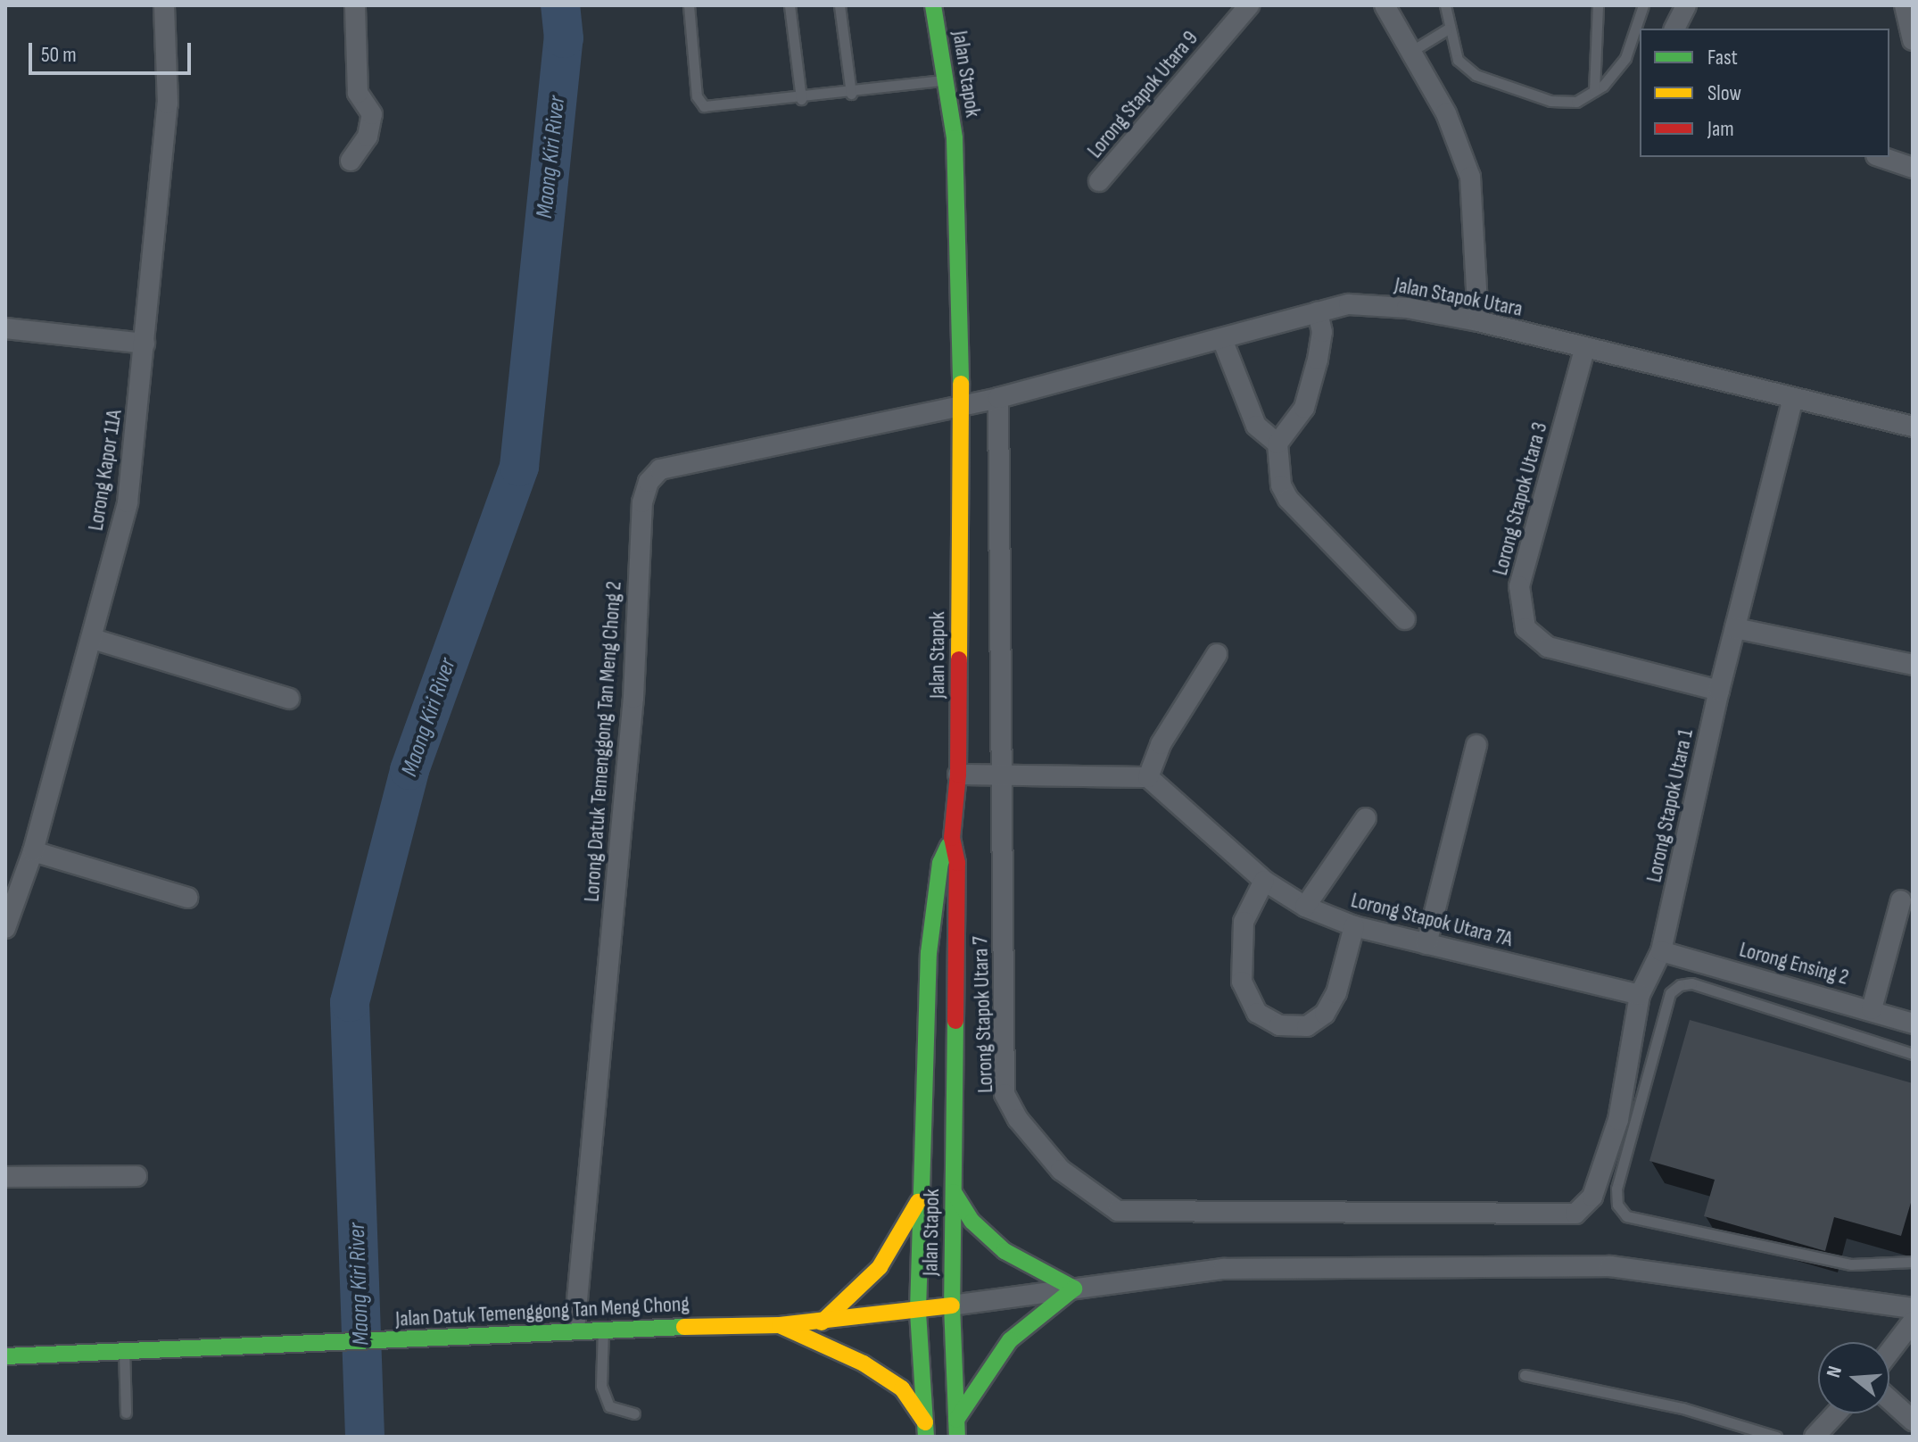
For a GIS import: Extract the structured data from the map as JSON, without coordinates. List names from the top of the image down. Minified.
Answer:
{"streets":{"main road":["Jalan Stapok","Jalan Datuk Temenggong Tan Meng Chong"],"street":["Lorong Stapok Utara 9","Jalan Stapok Utara","Lorong Kapor 11A","Lorong Stapok Utara 3","Lorong Datuk Temenggong Tan Meng Chong 2","Lorong Stapok Utara 1","Lorong Stapok Utara 7A","Lorong Ensing 2","Lorong Stapok Utara 7"]},"crossings":[["Jalan Stapok","Lorong Datuk Temenggong Tan Meng Chong 2"],["Jalan Stapok","Jalan Datuk Temenggong Tan Meng Chong"],["Jalan Stapok Utara","Lorong Stapok Utara 3"],["Jalan Stapok Utara","Lorong Datuk Temenggong Tan Meng Chong 2"],["Jalan Stapok Utara","Lorong Stapok Utara 1"],["Jalan Stapok Utara","Lorong Stapok Utara 7"],["Lorong Stapok Utara 3","Lorong Stapok Utara 1"],["Lorong Datuk Temenggong Tan Meng Chong 2","Lorong Stapok Utara 7"],["Lorong Datuk Temenggong Tan Meng Chong 2","Jalan Datuk Temenggong Tan Meng Chong"],["Lorong Stapok Utara 1","Lorong Stapok Utara 7A"],["Lorong Stapok Utara 1","Lorong Ensing 2"],["Lorong Stapok Utara 1","Lorong Stapok Utara 7"]],"water":["Maong Kiri River"],"legend":["Fast","Slow","Jam"],"scale_bar":"50 m","north":"left"}
